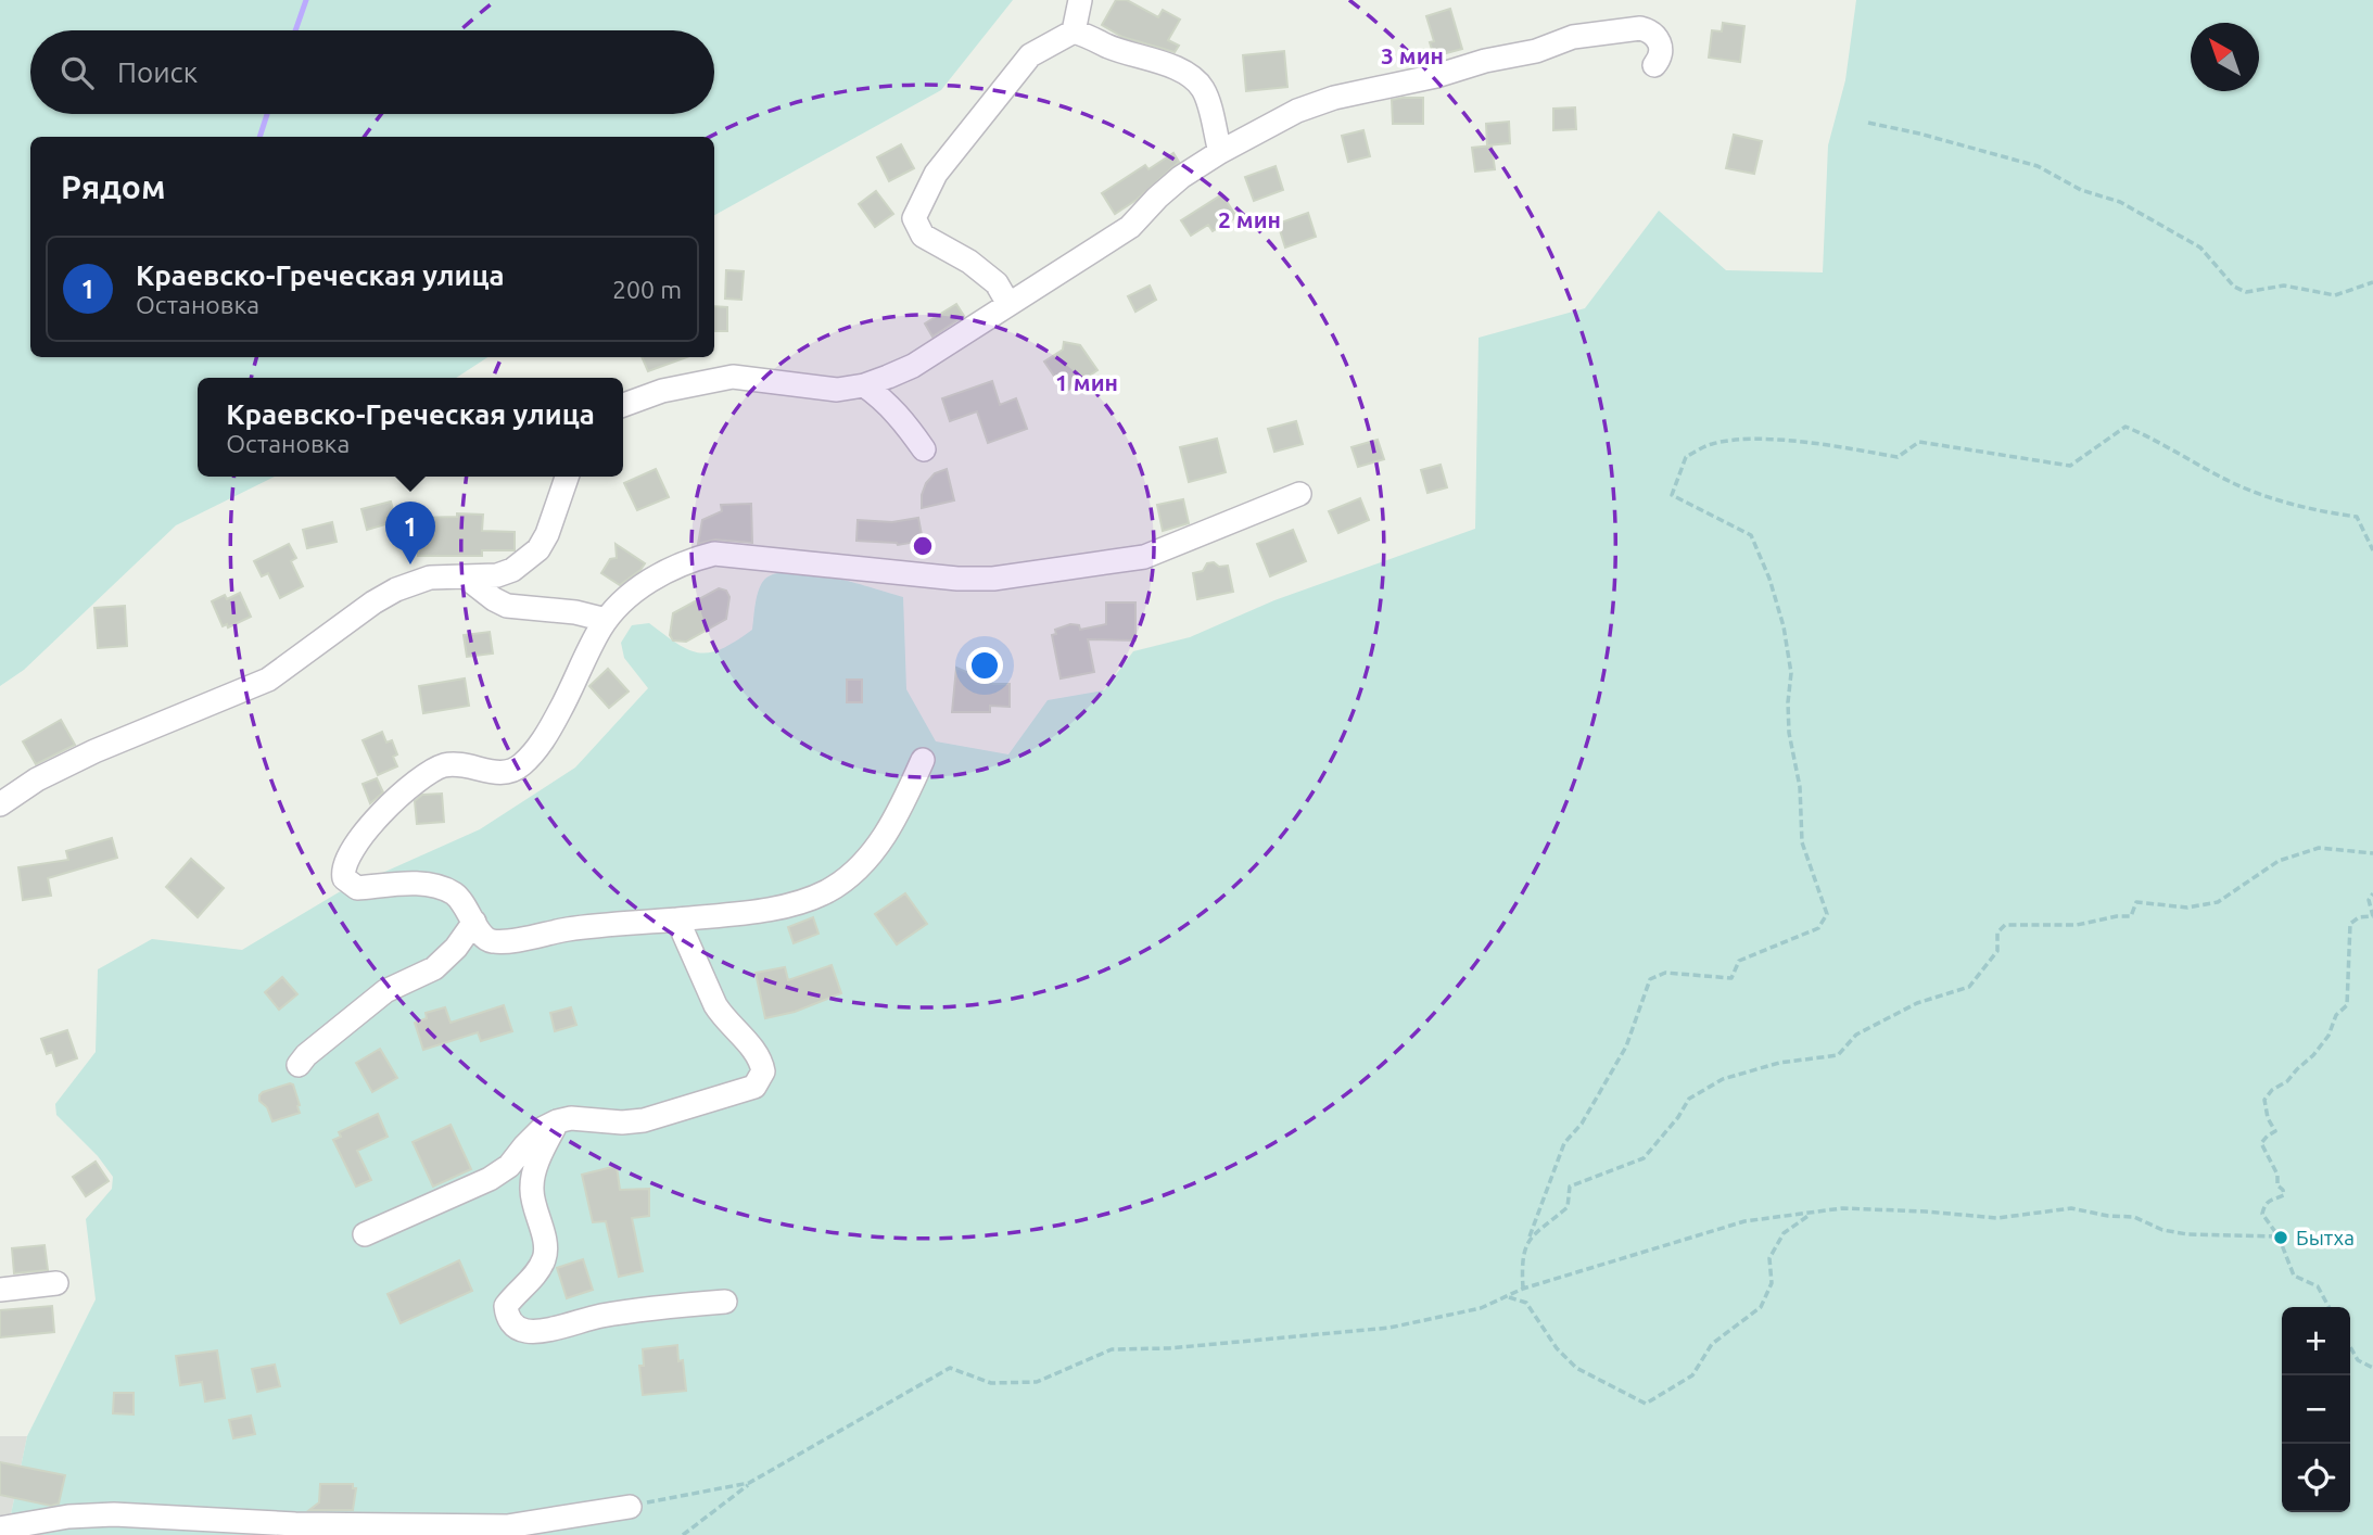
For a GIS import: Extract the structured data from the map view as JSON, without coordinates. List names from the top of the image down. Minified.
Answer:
{"places":["Бытха"],"north":"top left","page":{"search":"Поиск","heading":"Рядом","list":[{"mark":"1","name":"Краевско-Греческая улица","note":"Остановка","value":"200 m"}],"popup":["Краевско-Греческая улица","Остановка"],"pins":"1","map_buttons":["+","−"]},"rings":["3 мин","2 мин","1 мин"]}
